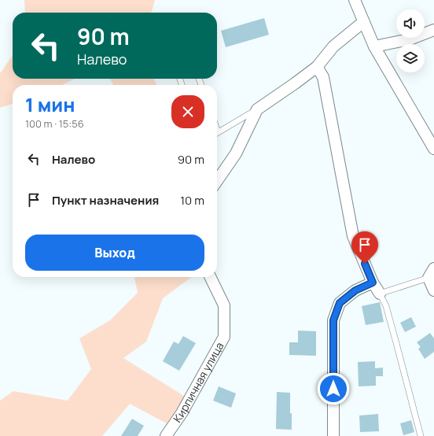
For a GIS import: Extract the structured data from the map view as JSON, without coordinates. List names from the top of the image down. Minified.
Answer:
{"streets":{"street":["Кирпичная улица"]},"page":{"turn":["90 m","Налево"],"heading":["1 мин","100 m · 15:56"],"list":[{"name":"Налево","value":"90 m"},{"name":"Пункт назначения","value":"10 m"}],"buttons":"Выход"}}
